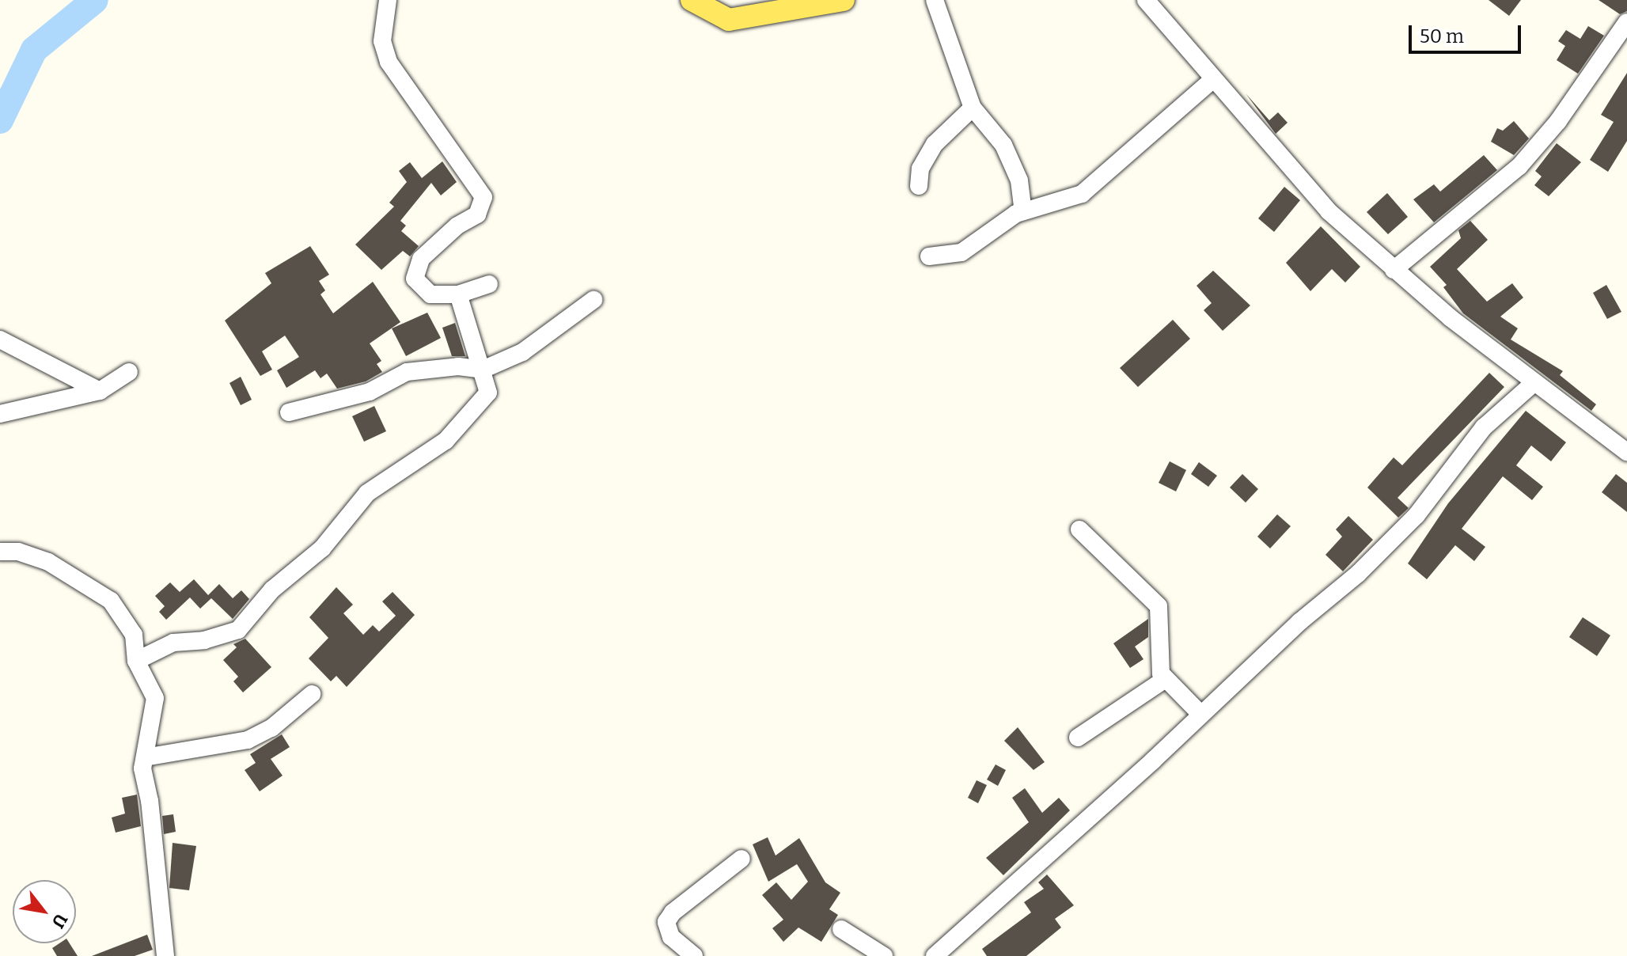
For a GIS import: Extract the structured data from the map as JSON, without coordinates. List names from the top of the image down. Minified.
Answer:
{"scale_bar":"50 m","north":"bottom right"}
